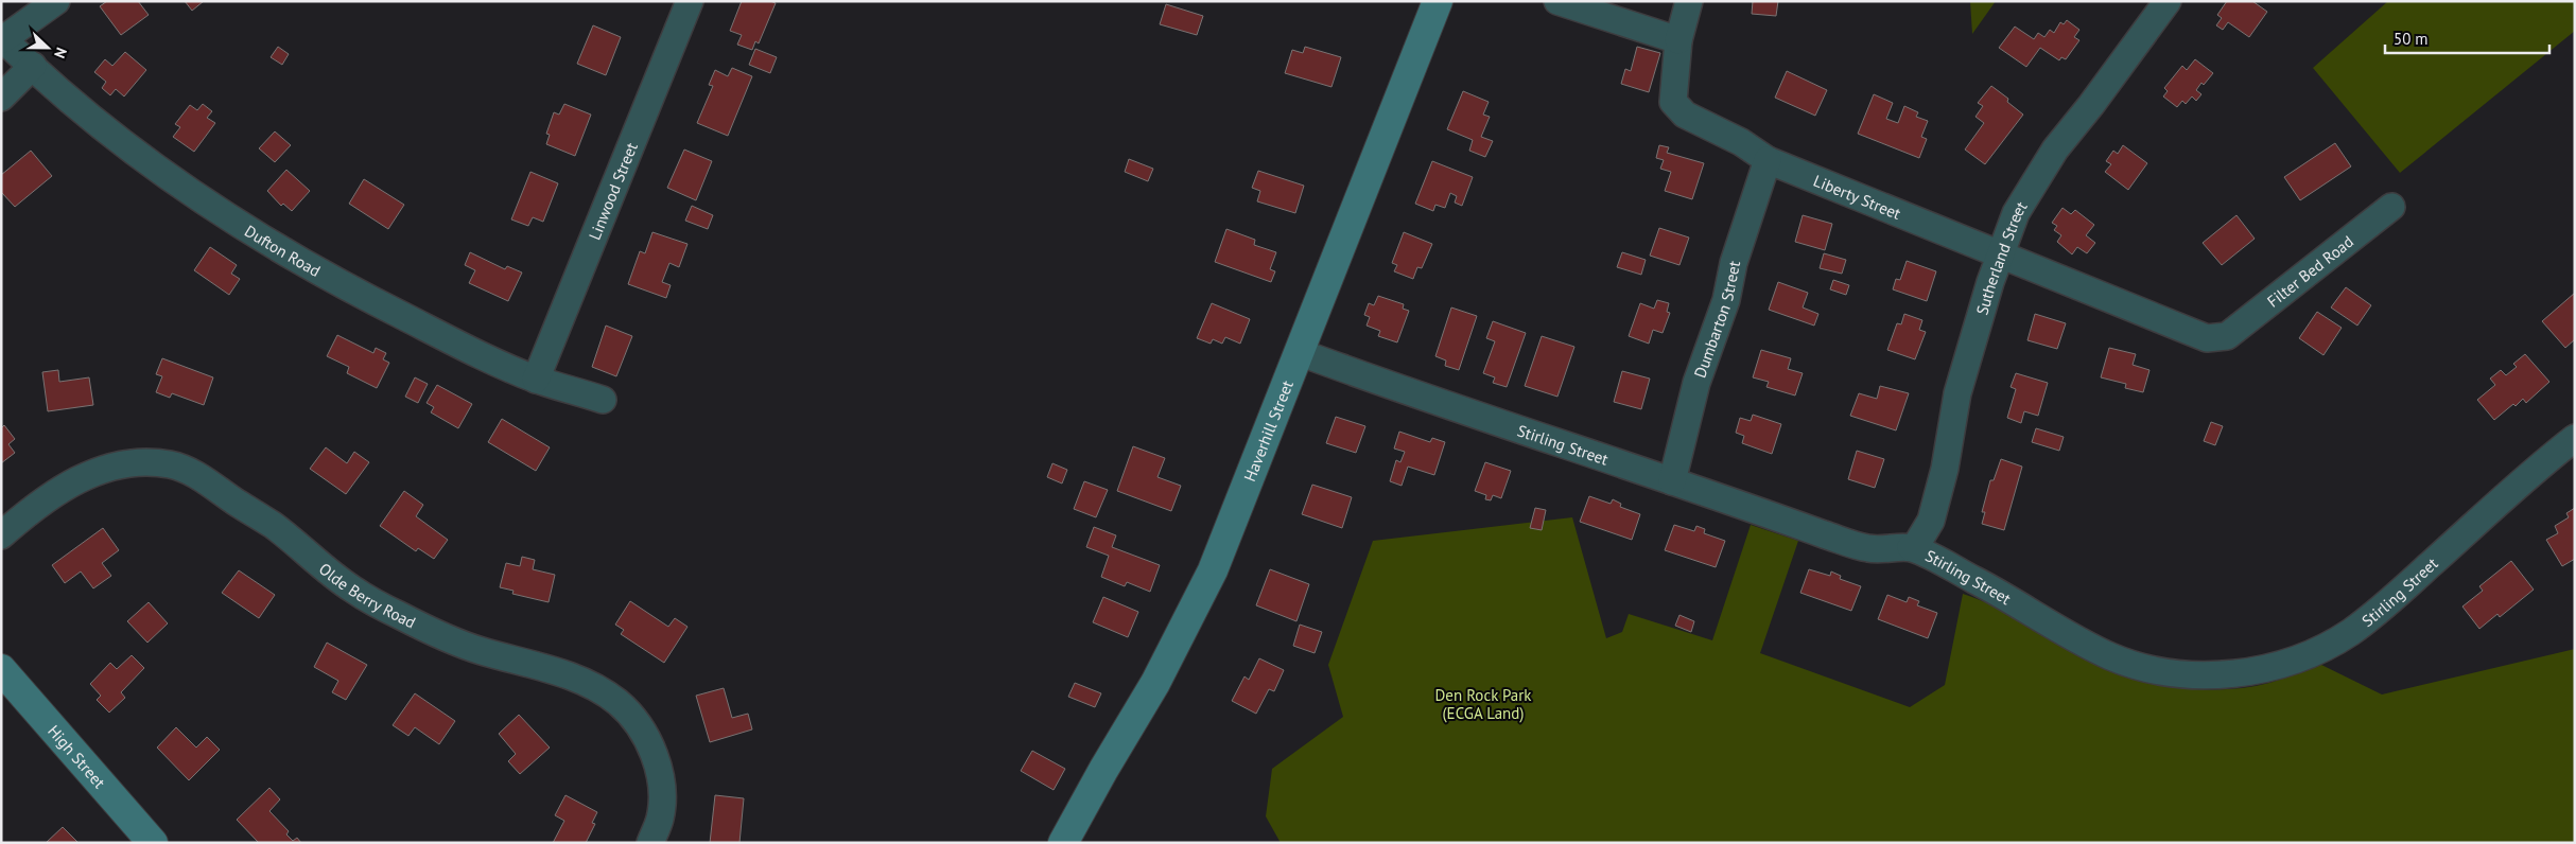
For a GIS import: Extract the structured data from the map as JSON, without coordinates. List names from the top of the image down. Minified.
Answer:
{"streets":{"main road":["Haverhill Street","High Street"],"street":["Linwood Street","Liberty Street","Dufton Road","Sutherland Street","Filter Bed Road","Dumbarton Street","Stirling Street","Olde Berry Road"]},"crossings":[["Linwood Street","Dufton Road"],["Liberty Street","Sutherland Street"],["Liberty Street","Filter Bed Road"],["Liberty Street","Dumbarton Street"],["Sutherland Street","Stirling Street"],["Dumbarton Street","Stirling Street"],["Haverhill Street","Stirling Street"]],"parks":["Den Rock Park (ECGA Land)"],"scale_bar":"50 m","north":"right"}
